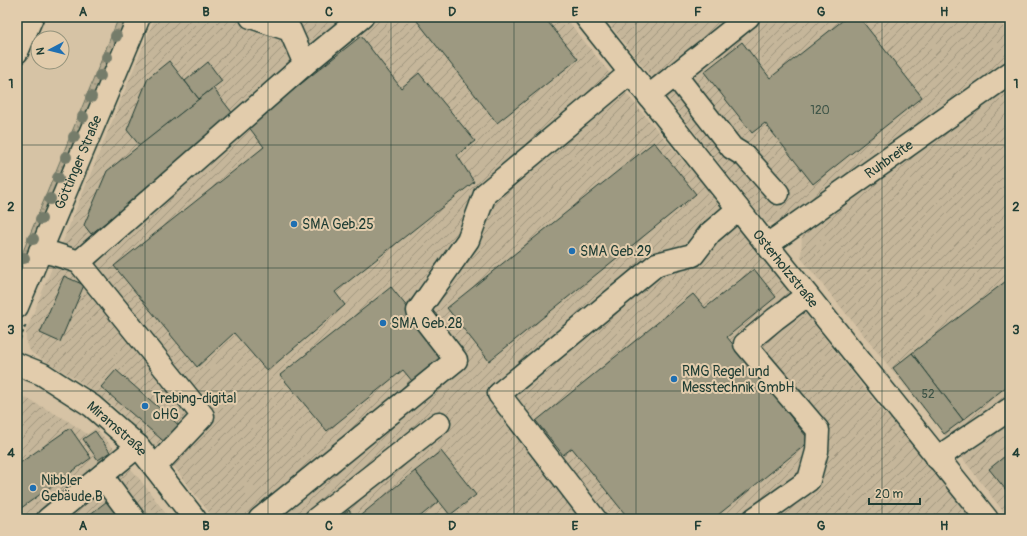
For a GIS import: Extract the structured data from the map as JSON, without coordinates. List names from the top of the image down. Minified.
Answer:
{"streets":{"street":["Ruhbreite","Göttinger Straße","Osterholzstraße","Miramstraße"]},"crossings":[["Ruhbreite","Osterholzstraße"]],"places":["SMA Geb.25","SMA Geb.29","SMA Geb.28","RMG Regel und Messtechnik GmbH","Trebing-digital oHG","Nibbler Gebäude B"],"house_numbers":["120","52"],"scale_bar":"20 m","north":"left","grid":{"columns":["A","B","C","D","E","F","G","H"],"rows":["1","2","3","4"]}}
